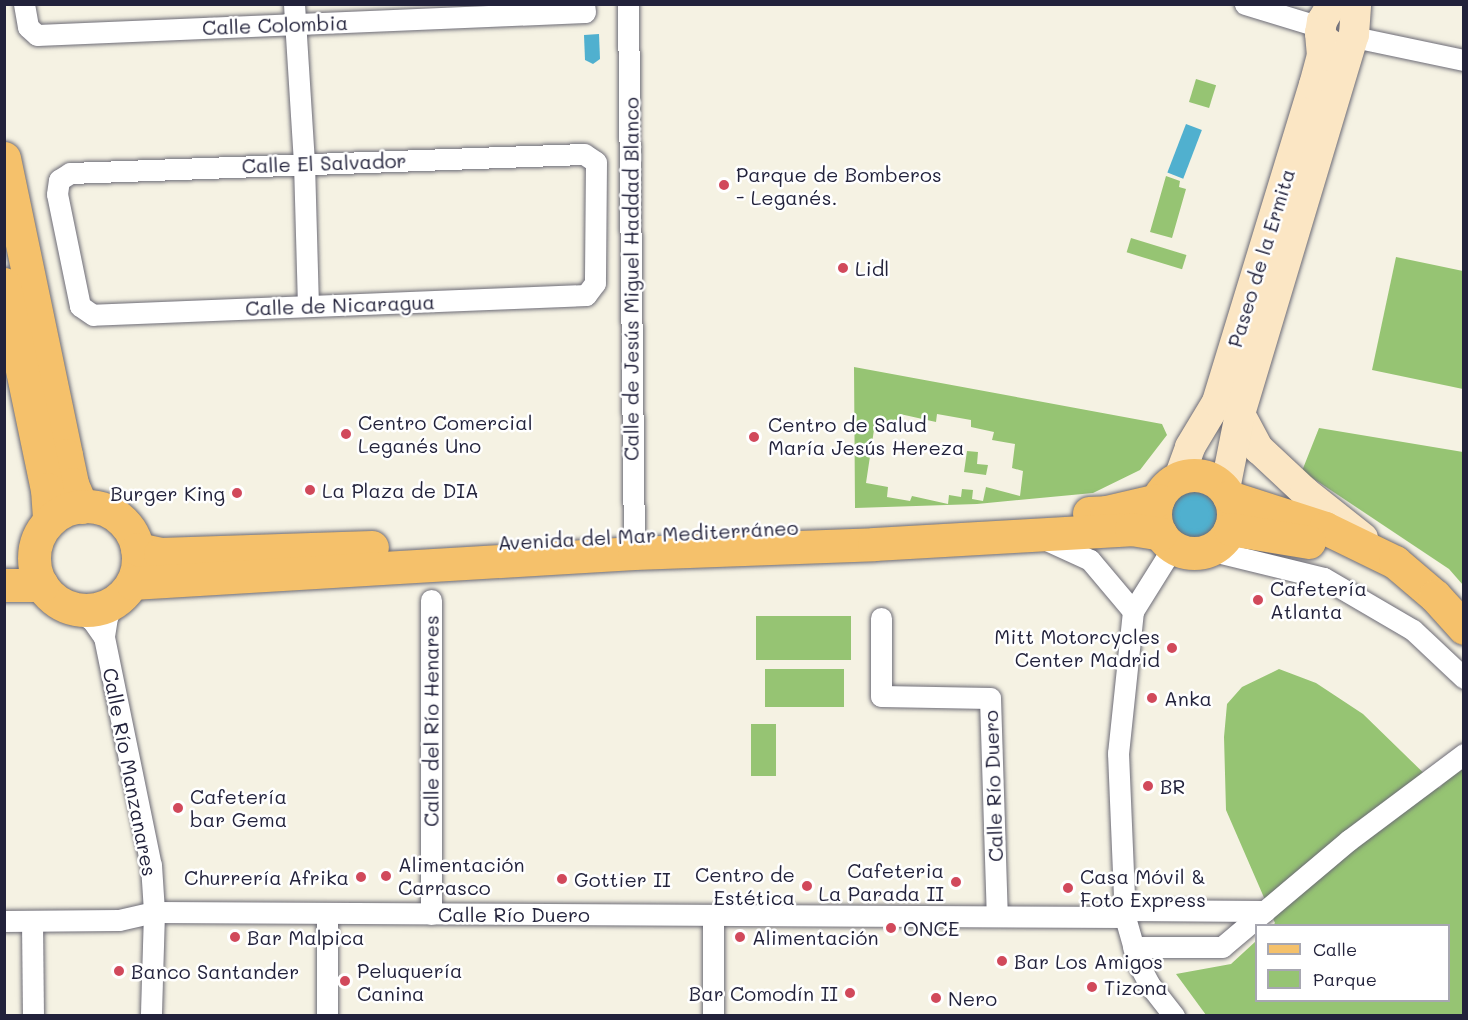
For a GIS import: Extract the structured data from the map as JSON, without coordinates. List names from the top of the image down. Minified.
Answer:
{"streets":{"main road":["Paseo de la Ermita","Avenida del Mar Mediterráneo"],"street":["Calle Colombia","Calle El Salvador","Calle de Jesús Miguel Haddad Blanco","Calle de Nicaragua","Calle del Río Henares","Calle Río Manzanares","Calle Río Duero"]},"crossings":[["Calle El Salvador","Calle de Nicaragua"],["Paseo de la Ermita","Avenida del Mar Mediterráneo"],["Calle de Jesús Miguel Haddad Blanco","Avenida del Mar Mediterráneo"],["Avenida del Mar Mediterráneo","Calle Río Manzanares"],["Calle del Río Henares","Calle Río Duero"],["Calle Río Manzanares","Calle Río Duero"]],"places":["Parque de Bomberos - Leganés.","Lidl","Centro Comercial Leganés Uno","Centro de Salud María Jesús Hereza","La Plaza de DIA","Burger King","Cafetería Atlanta","Mitt Motorcycles Center Madrid","Anka","BR","Cafetería bar Gema","Alimentación Carrasco","Churrería Afrika","Gottier II","Cafeteria La Parada II","Centro de Estética","Casa Móvil & Foto Express","ONCE","Bar Malpica","Alimentación","Bar Los Amigos","Banco Santander","Peluquería Canina","Tizona","Bar Comodín II","Nero"],"legend":["Calle","Parque"]}
